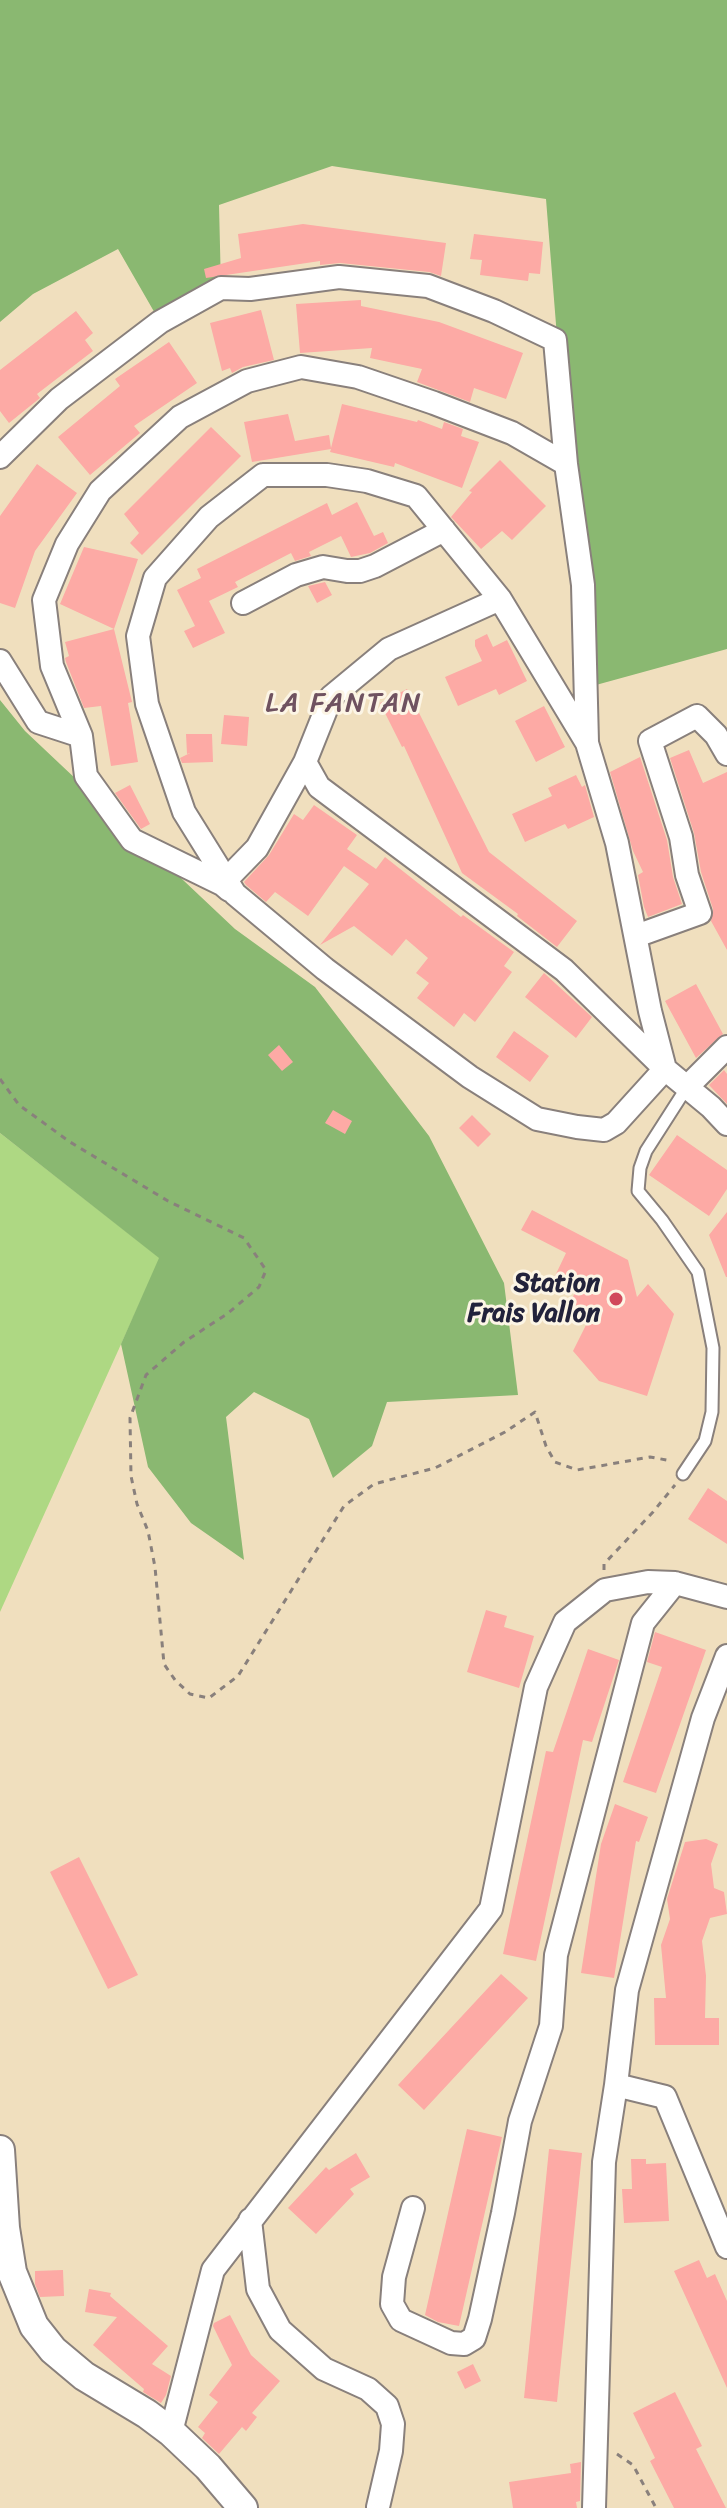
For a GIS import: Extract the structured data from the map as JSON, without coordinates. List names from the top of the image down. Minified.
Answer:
{"districts":["LA FANTAN"],"places":["Station Frais Vallon"]}
